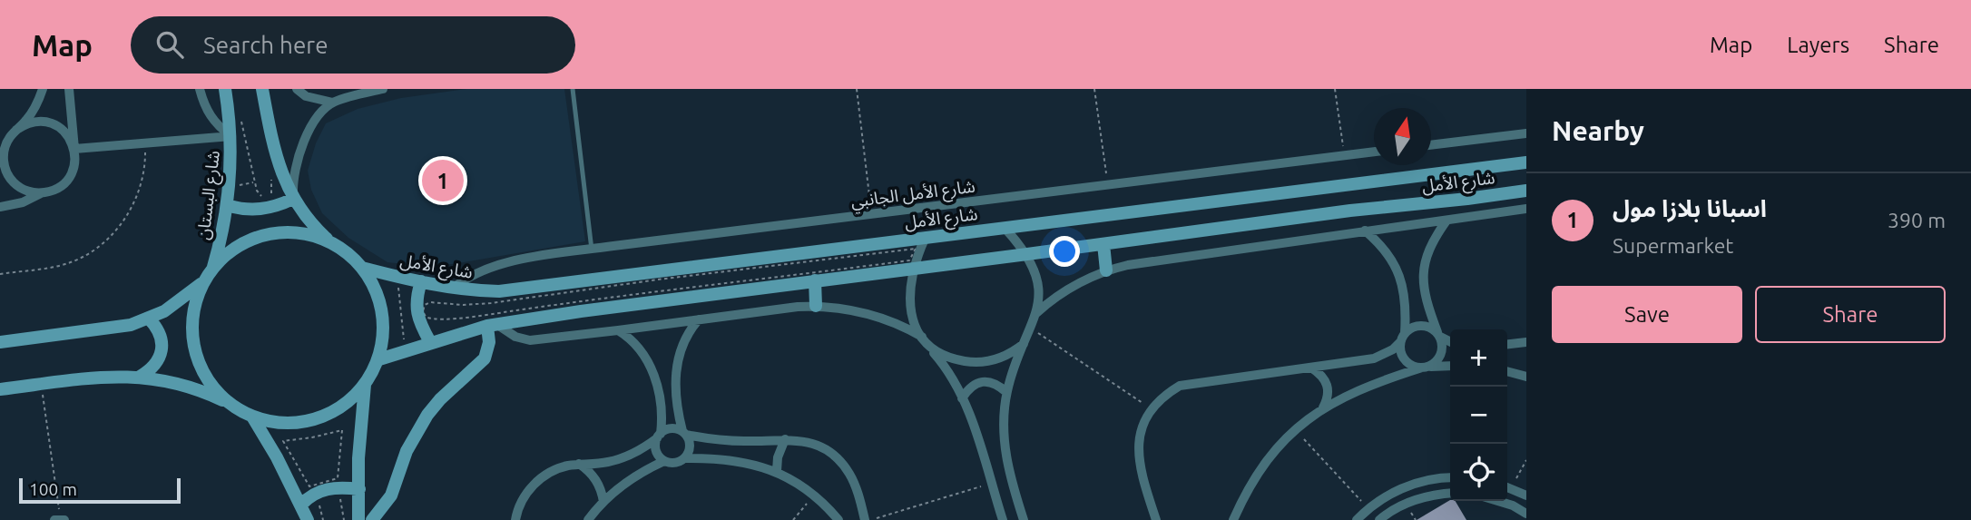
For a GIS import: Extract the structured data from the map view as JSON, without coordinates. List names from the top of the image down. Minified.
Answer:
{"streets":{"main road":["شارع الأمل","شارع البستان"],"street":["شارع الأمل الجانبي"]},"crossings":[["شارع الأمل","شارع الأمل الجانبي"],["شارع الأمل","شارع البستان"]],"scale_bar":"100 m","north":"top","page":{"header":"Map","search":"Search here","nav":["Map","Layers","Share"],"heading":"Nearby","pins":"1","list":[{"mark":"1","name":"اسبانا بلازا مول","note":"Supermarket","value":"390 m"}],"buttons":["Save","Share"],"map_buttons":["+","−"],"scale":"100 m"}}
